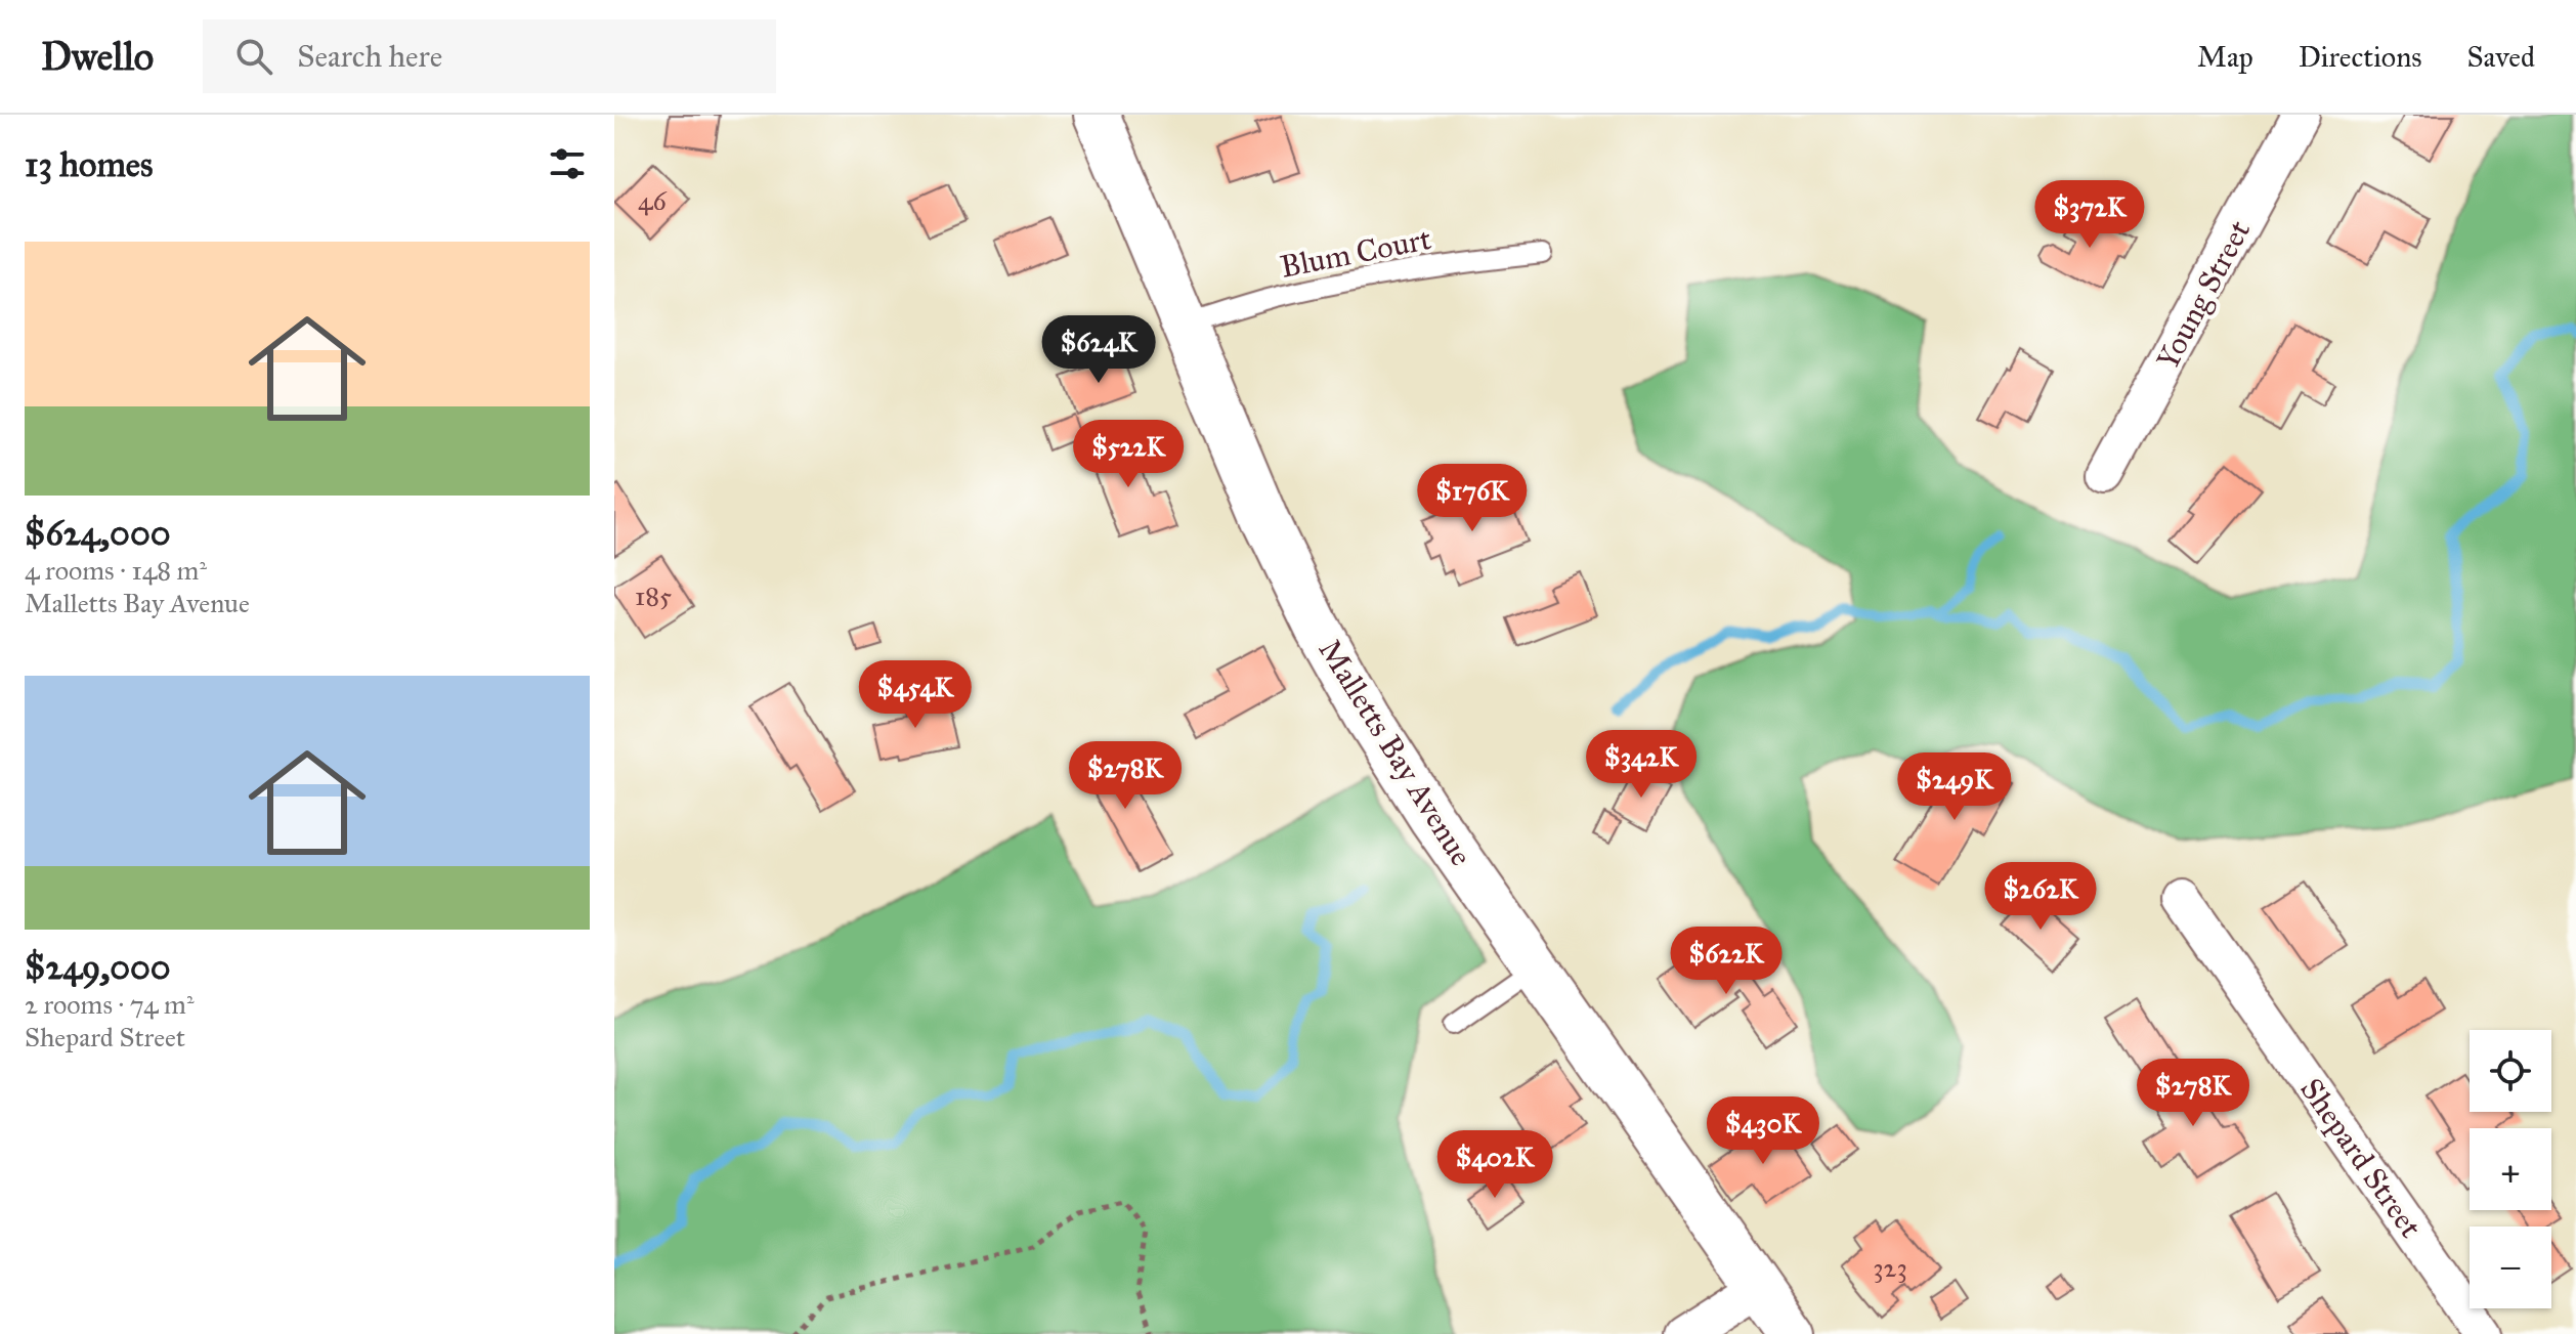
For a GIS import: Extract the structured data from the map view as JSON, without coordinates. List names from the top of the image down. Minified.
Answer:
{"streets":{"street":["Young Street","Malletts Bay Avenue","Shepard Street"],"lane":["Blum Court"]},"crossings":[["Blum Court","Malletts Bay Avenue"]],"house_numbers":["46","185","323"],"page":{"header":"Dwello","search":"Search here","nav":["Map","Directions","Saved"],"heading":"13 homes","price":["$372K","$624K","$522K","$176K","$454K","$342K","$278K","$249K","$262K","$622K","$278K","$430K","$402K"],"list":[{"name":"$624,000","note":"4 rooms · 148 m² · Malletts Bay Avenue"},{"name":"$249,000","note":"2 rooms · 74 m² · Shepard Street"}],"map_buttons":["+","−"]}}
